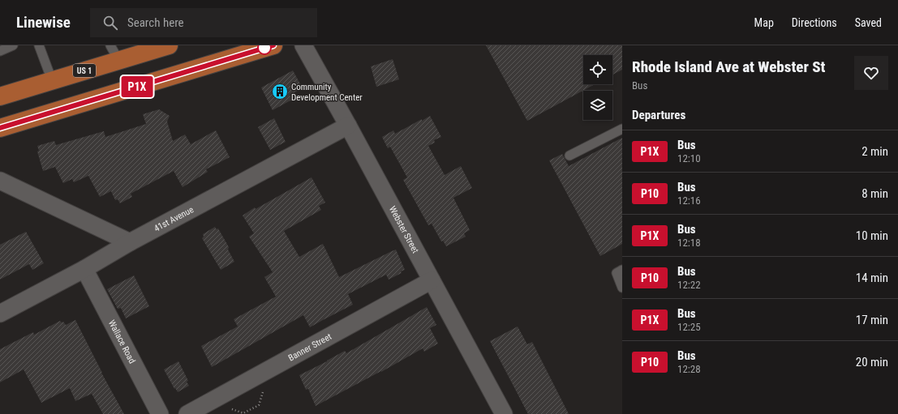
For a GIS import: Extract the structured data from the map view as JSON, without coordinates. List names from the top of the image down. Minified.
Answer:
{"streets":{"main road":["US 1"],"street":["41st Avenue","Webster Street","Wallace Road","Banner Street"]},"crossings":[["41st Avenue","Webster Street"],["41st Avenue","Wallace Road"],["Webster Street","Banner Street"]],"places":{"building":["Community Development Center"]},"lines":["bus line P1X"],"page":{"header":"Linewise","search":"Search here","nav":["Map","Directions","Saved"],"on_map":"P1X","heading":[["Rhode Island Ave at Webster St","Bus"],"Departures"],"list":[{"mark":"P1X","name":"Bus","note":"12:10","value":"2 min"},{"mark":"P10","name":"Bus","note":"12:16","value":"8 min"},{"mark":"P1X","name":"Bus","note":"12:18","value":"10 min"},{"mark":"P10","name":"Bus","note":"12:22","value":"14 min"},{"mark":"P1X","name":"Bus","note":"12:25","value":"17 min"},{"mark":"P10","name":"Bus","note":"12:28","value":"20 min"}]}}
